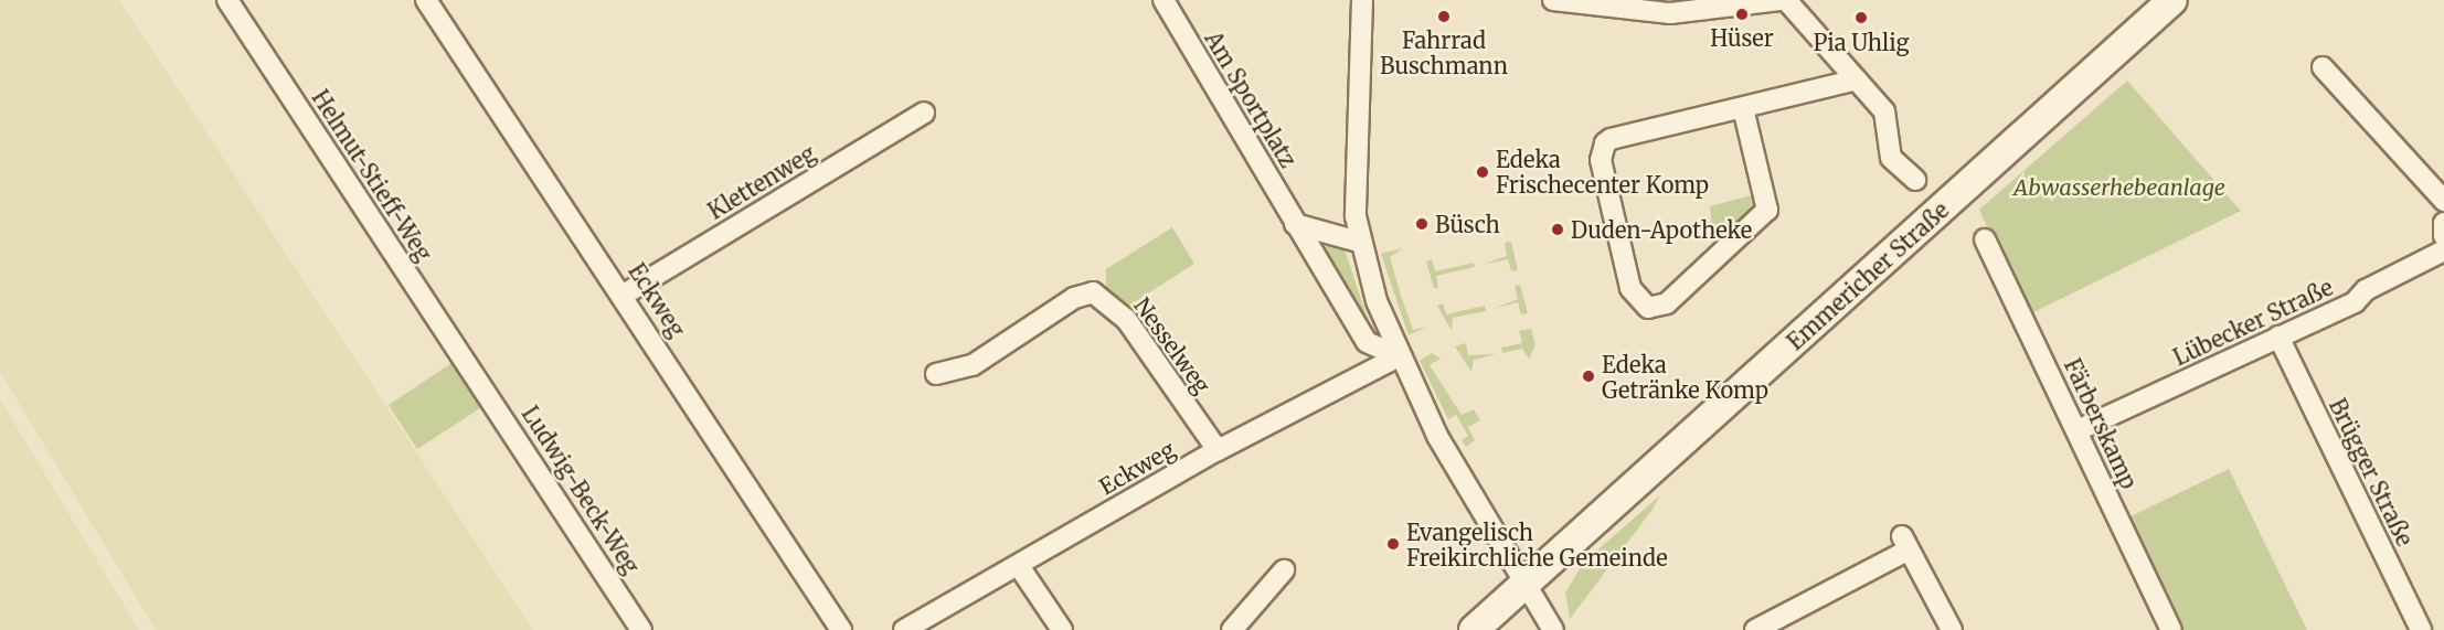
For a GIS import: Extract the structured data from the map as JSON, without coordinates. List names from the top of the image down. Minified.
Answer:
{"streets":{"main road":["Emmericher Straße"],"street":["Am Sportplatz","Helmut-Stieff-Weg","Klettenweg","Eckweg","Lübecker Straße","Nesselweg","Färberskamp","Brügger Straße","Ludwig-Beck-Weg"]},"crossings":[["Am Sportplatz","Eckweg"],["Helmut-Stieff-Weg","Ludwig-Beck-Weg"],["Klettenweg","Eckweg"],["Eckweg","Nesselweg"],["Lübecker Straße","Färberskamp"],["Lübecker Straße","Brügger Straße"]],"parks":["Abwasserhebeanlage"],"places":["Hüser","Fahrrad Buschmann","Pia Uhlig","Edeka Frischecenter Komp","Büsch","Duden-Apotheke","Edeka Getränke Komp","Evangelisch Freikirchliche Gemeinde"]}
